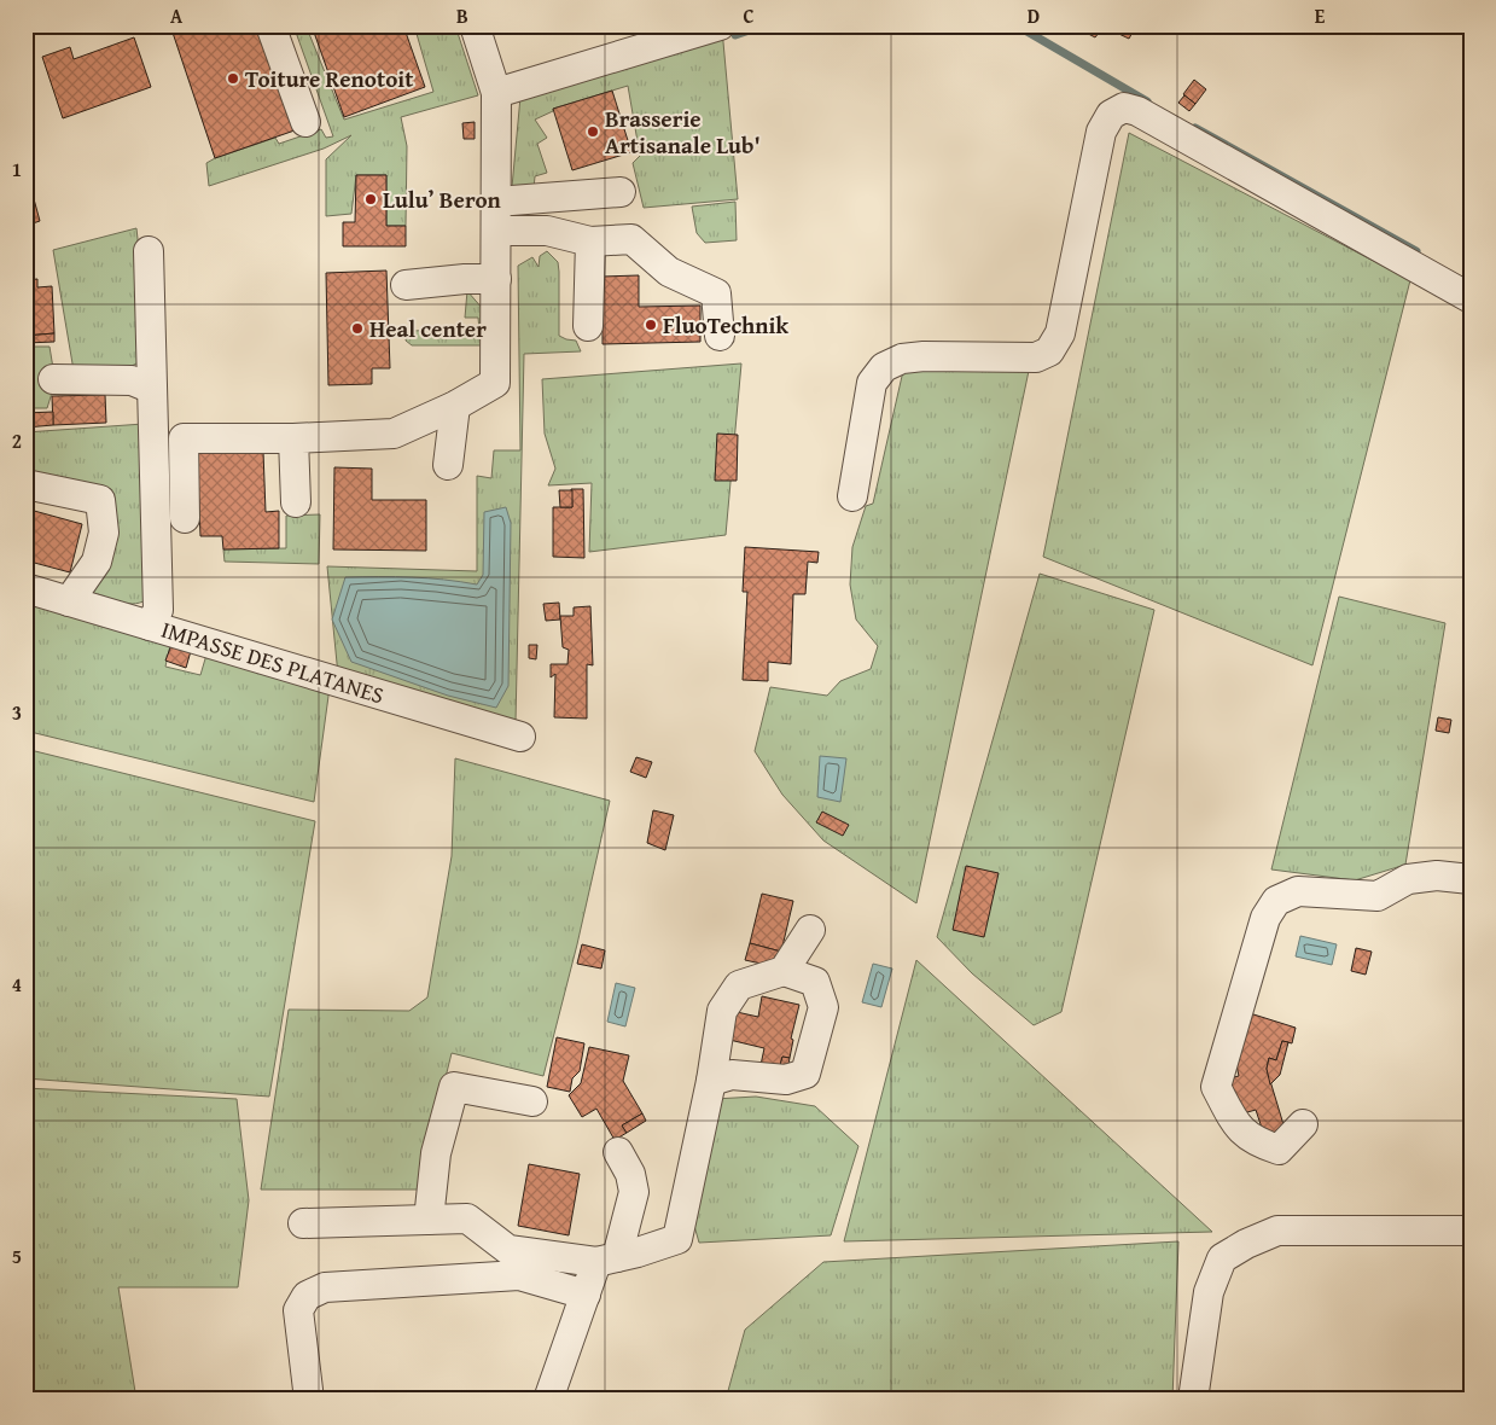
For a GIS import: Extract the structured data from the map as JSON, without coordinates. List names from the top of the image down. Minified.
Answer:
{"streets":{"street":["IMPASSE DES PLATANES"]},"places":["Toiture Renotoit","Brasserie Artisanale Lub'","Lulu’ Beron","FluoTechnik","Heal center"],"grid":{"columns":["A","B","C","D","E"],"rows":["1","2","3","4","5"]}}
